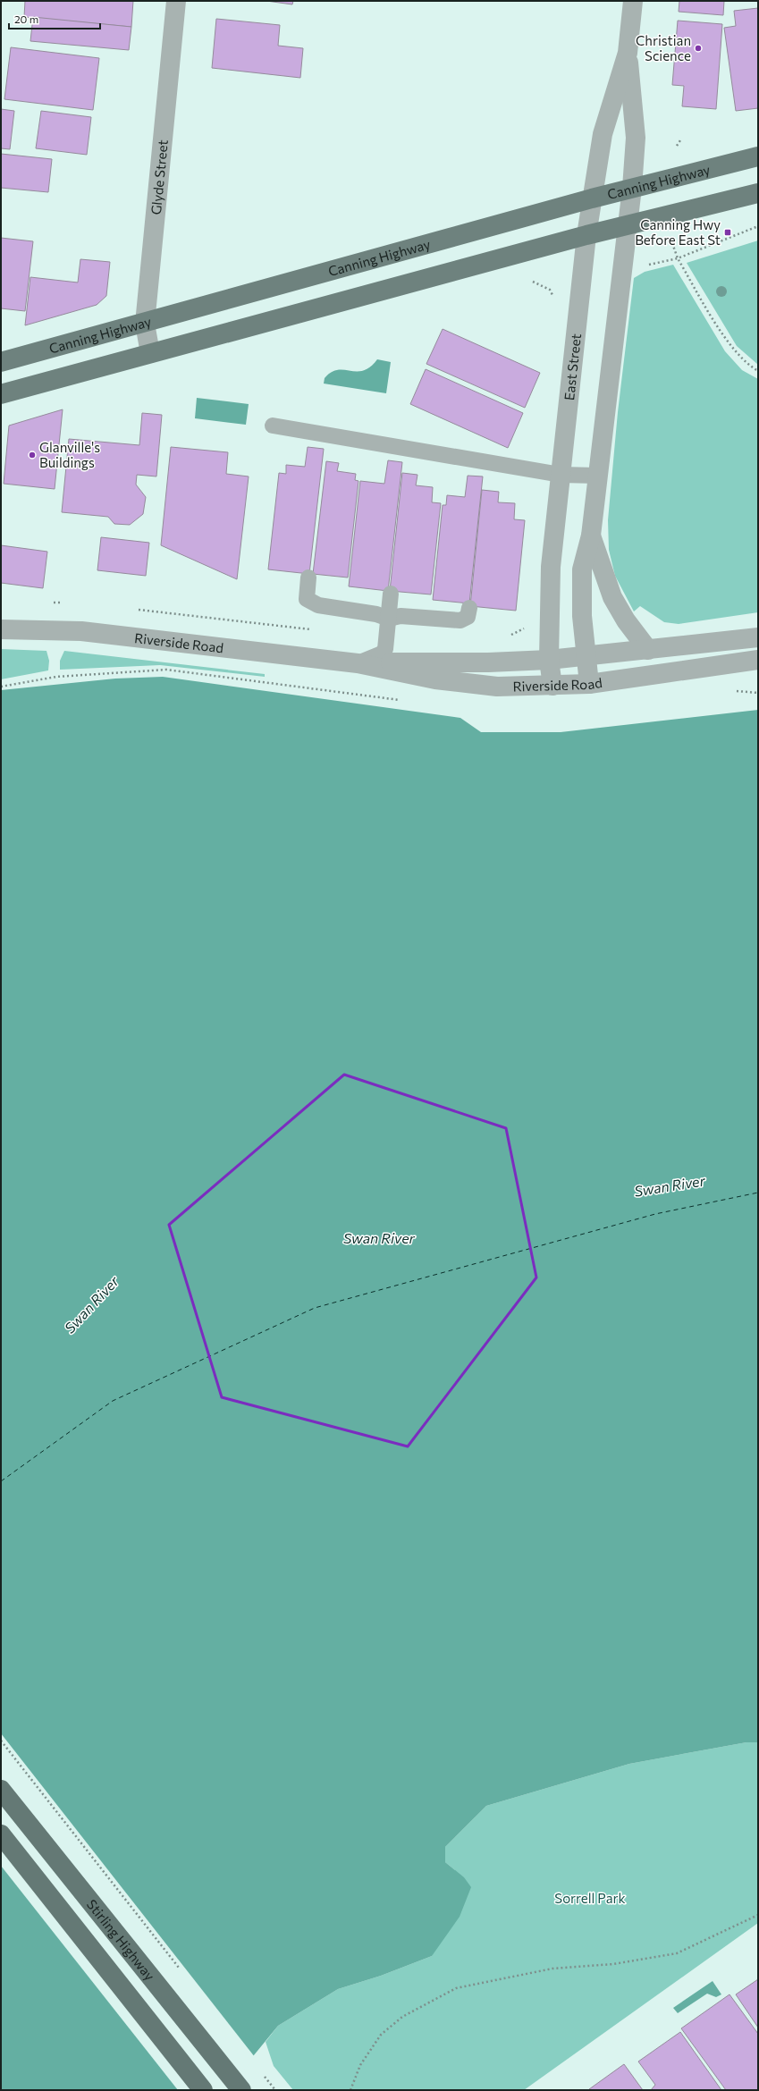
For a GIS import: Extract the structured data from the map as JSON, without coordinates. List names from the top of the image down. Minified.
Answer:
{"streets":{"highway":["Stirling Highway"],"main road":["Canning Highway"],"street":["Glyde Street","East Street","Riverside Road"]},"crossings":[["Glyde Street","Canning Highway"],["Canning Highway","East Street"],["East Street","Riverside Road"]],"water":["Swan River"],"parks":["Sorrell Park"],"places":{"other":["Christian Science","Glanville's Buildings"],"transit":["Canning Hwy Before East St"]},"scale_bar":"20 m"}
